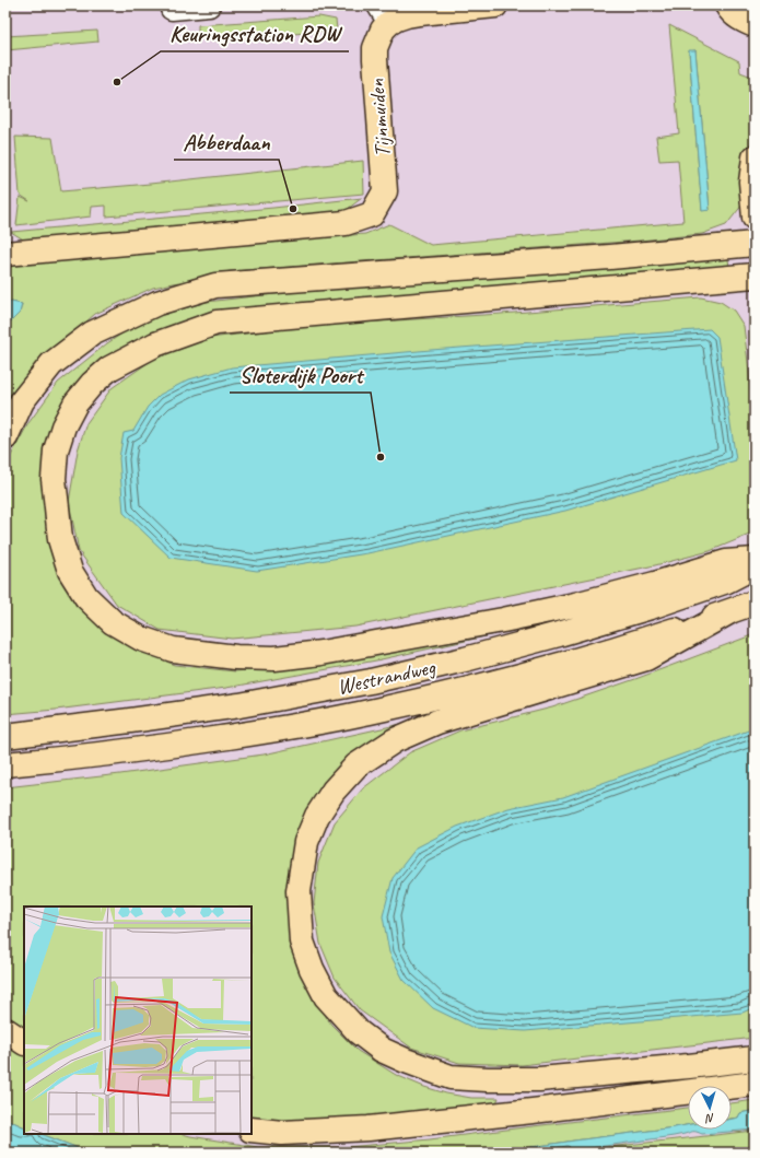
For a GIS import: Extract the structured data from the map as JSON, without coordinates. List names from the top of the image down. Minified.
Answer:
{"streets":{"main road":["Tijnmuiden","Westrandweg"]},"places":["Keuringsstation RDW","Abberdaan","Sloterdijk Poort"],"north":"bottom"}
